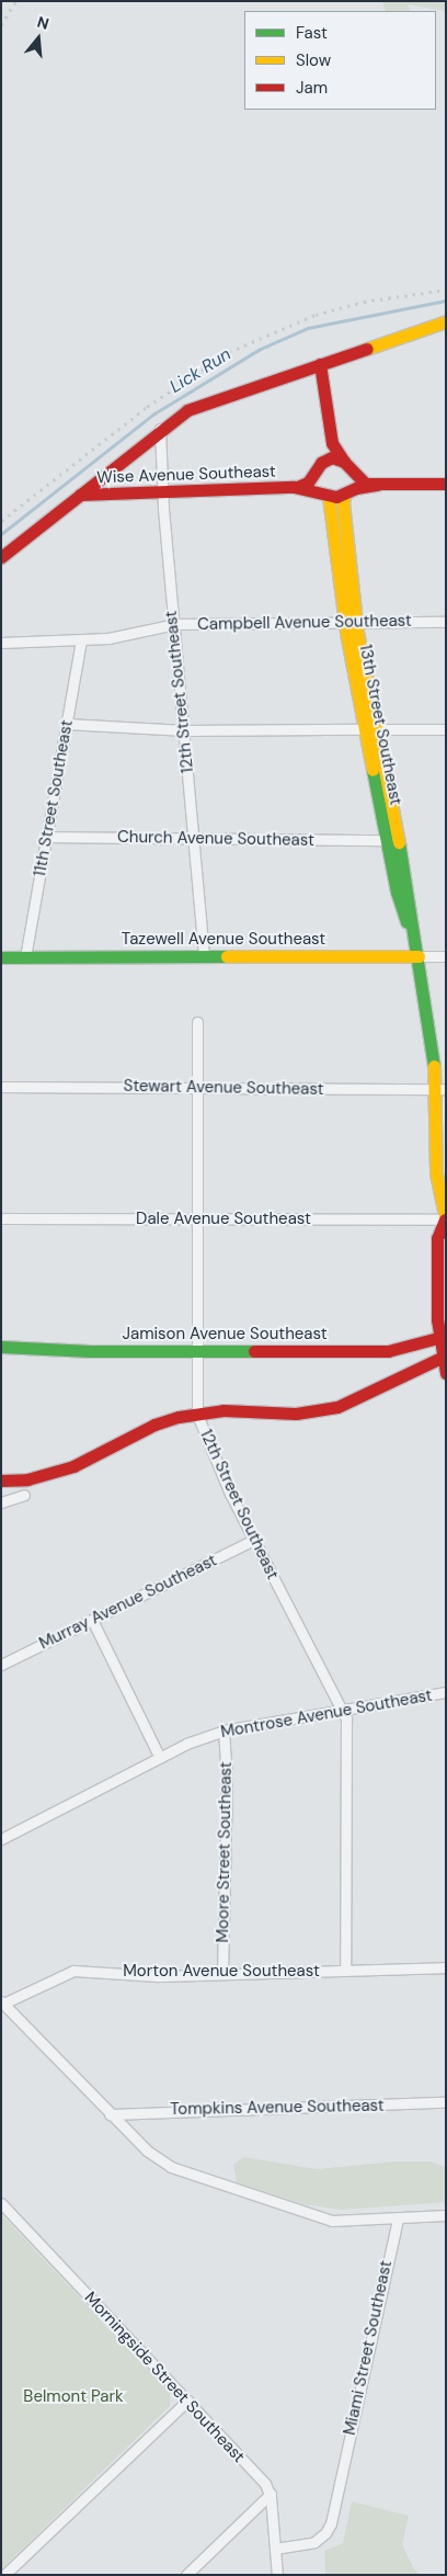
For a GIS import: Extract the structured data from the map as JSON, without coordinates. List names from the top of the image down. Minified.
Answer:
{"streets":{"street":["Wise Avenue Southeast","Campbell Avenue Southeast","12th Street Southeast","13th Street Southeast","11th Street Southeast","Church Avenue Southeast","Tazewell Avenue Southeast","Stewart Avenue Southeast","Dale Avenue Southeast","Jamison Avenue Southeast","Murray Avenue Southeast","Montrose Avenue Southeast","Moore Street Southeast","Morton Avenue Southeast","Tompkins Avenue Southeast","Miami Street Southeast","Morningside Street Southeast"]},"crossings":[["Wise Avenue Southeast","12th Street Southeast"],["Wise Avenue Southeast","13th Street Southeast"],["Campbell Avenue Southeast","12th Street Southeast"],["Campbell Avenue Southeast","13th Street Southeast"],["Campbell Avenue Southeast","11th Street Southeast"],["12th Street Southeast","Church Avenue Southeast"],["12th Street Southeast","Tazewell Avenue Southeast"],["12th Street Southeast","Stewart Avenue Southeast"],["12th Street Southeast","Dale Avenue Southeast"],["12th Street Southeast","Jamison Avenue Southeast"],["12th Street Southeast","Murray Avenue Southeast"],["12th Street Southeast","Montrose Avenue Southeast"],["12th Street Southeast","Morton Avenue Southeast"],["13th Street Southeast","Church Avenue Southeast"],["13th Street Southeast","Tazewell Avenue Southeast"],["13th Street Southeast","Stewart Avenue Southeast"],["13th Street Southeast","Dale Avenue Southeast"],["13th Street Southeast","Jamison Avenue Southeast"],["11th Street Southeast","Church Avenue Southeast"],["11th Street Southeast","Tazewell Avenue Southeast"],["Montrose Avenue Southeast","Moore Street Southeast"],["Moore Street Southeast","Morton Avenue Southeast"]],"water":["Lick Run"],"parks":["Belmont Park"],"legend":["Fast","Slow","Jam"],"north":"top"}
